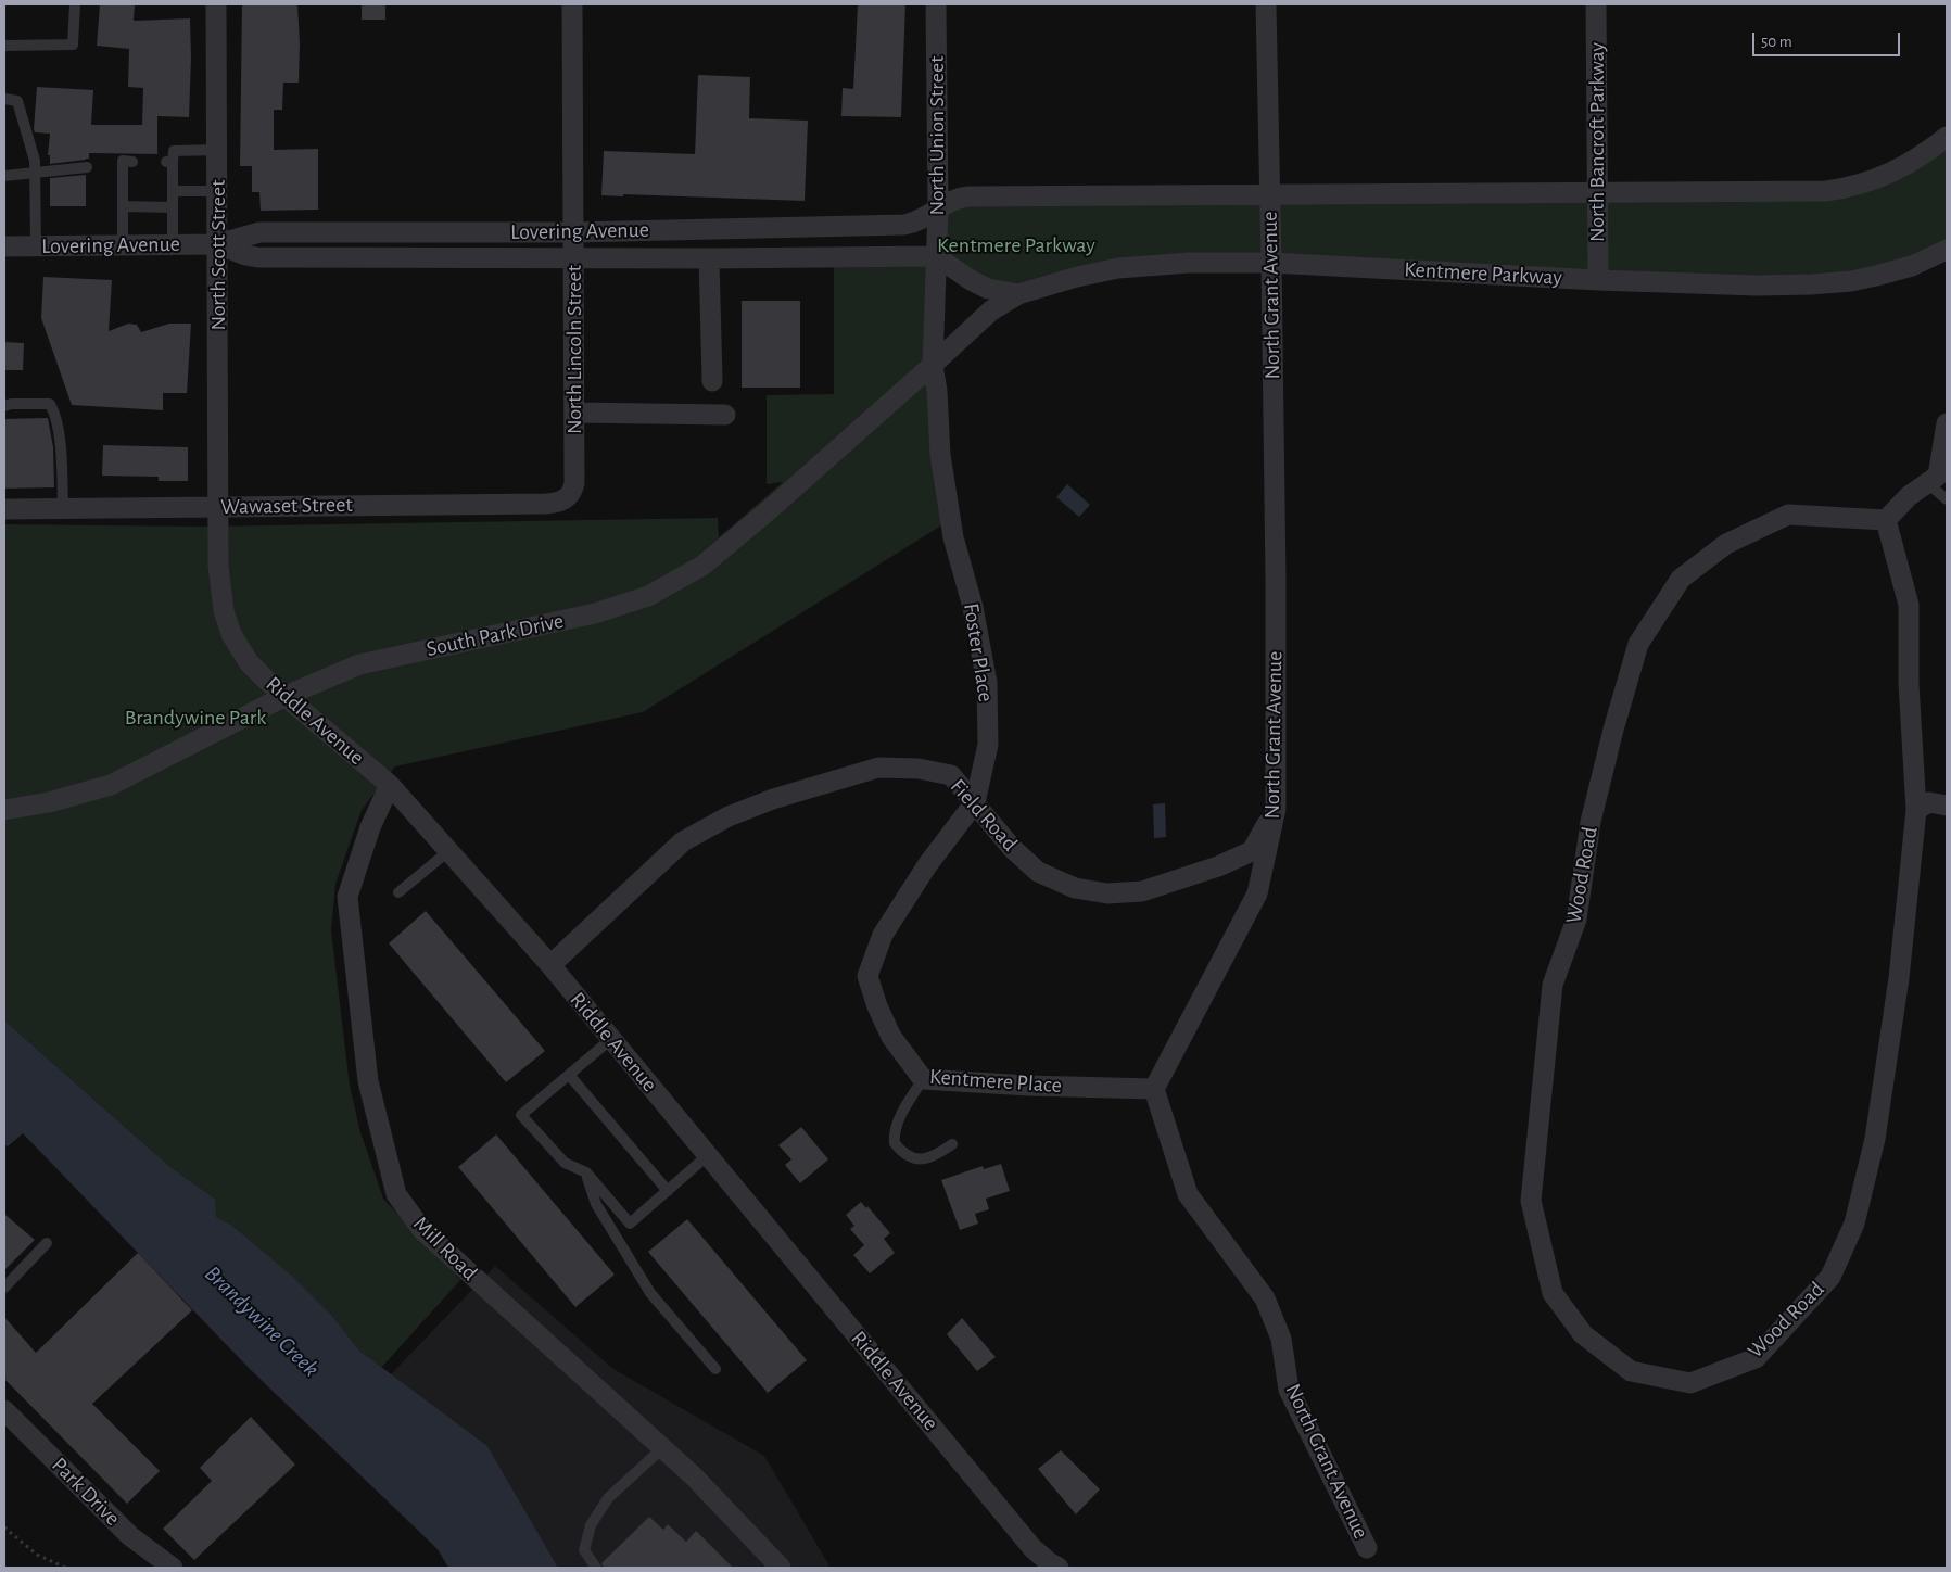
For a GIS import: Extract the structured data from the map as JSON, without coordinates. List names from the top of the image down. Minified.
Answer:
{"streets":{"street":["North Union Street","North Bancroft Parkway","Lovering Avenue","North Scott Street","Kentmere Parkway","North Grant Avenue","North Lincoln Street","Wawaset Street","South Park Drive","Foster Place","Riddle Avenue","Field Road","Wood Road","Kentmere Place","Mill Road","Park Drive"]},"crossings":[["North Union Street","Lovering Avenue"],["North Union Street","Kentmere Parkway"],["North Union Street","South Park Drive"],["North Union Street","Foster Place"],["North Bancroft Parkway","Kentmere Parkway"],["Lovering Avenue","North Scott Street"],["Lovering Avenue","Kentmere Parkway"],["Lovering Avenue","North Lincoln Street"],["North Scott Street","Wawaset Street"],["North Scott Street","Riddle Avenue"],["Kentmere Parkway","North Grant Avenue"],["Kentmere Parkway","South Park Drive"],["Kentmere Parkway","Foster Place"],["North Grant Avenue","Field Road"],["North Grant Avenue","Kentmere Place"],["North Lincoln Street","Wawaset Street"],["Wawaset Street","Riddle Avenue"],["South Park Drive","Foster Place"],["South Park Drive","Riddle Avenue"],["Foster Place","Field Road"],["Foster Place","Kentmere Place"],["Riddle Avenue","Field Road"],["Riddle Avenue","Mill Road"]],"water":["Brandywine Creek"],"parks":["Kentmere Parkway","Brandywine Park"],"scale_bar":"50 m"}
